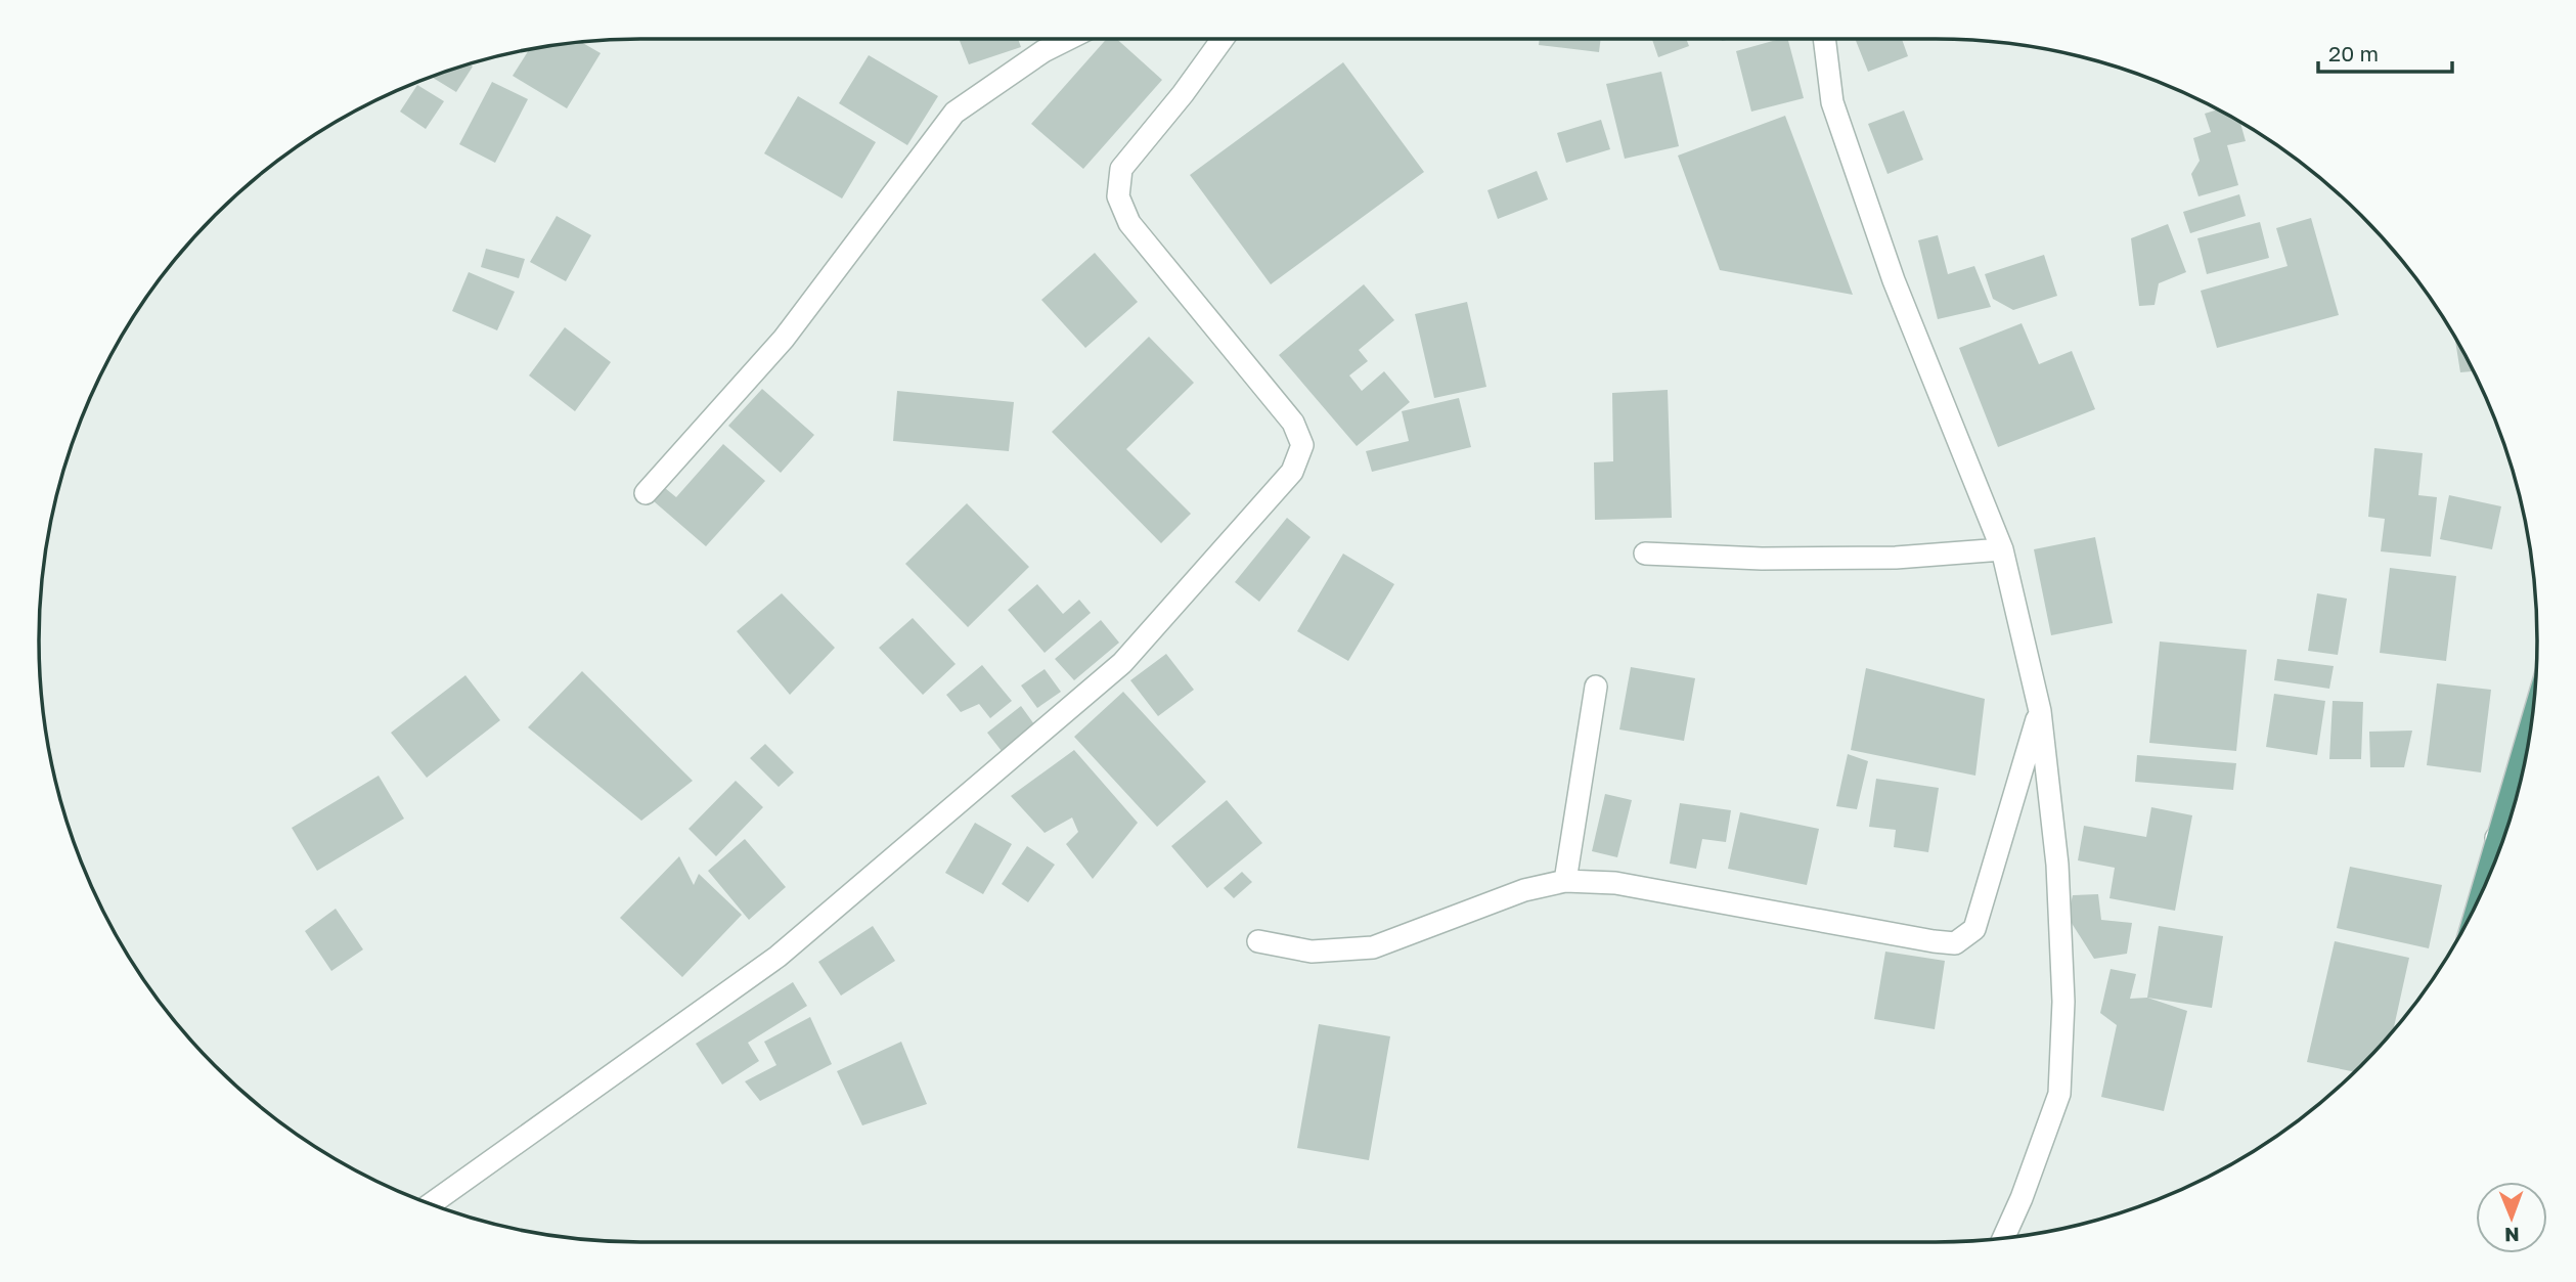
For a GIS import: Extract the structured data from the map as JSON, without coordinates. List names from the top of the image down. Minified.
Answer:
{"scale_bar":"20 m","north":"bottom"}
